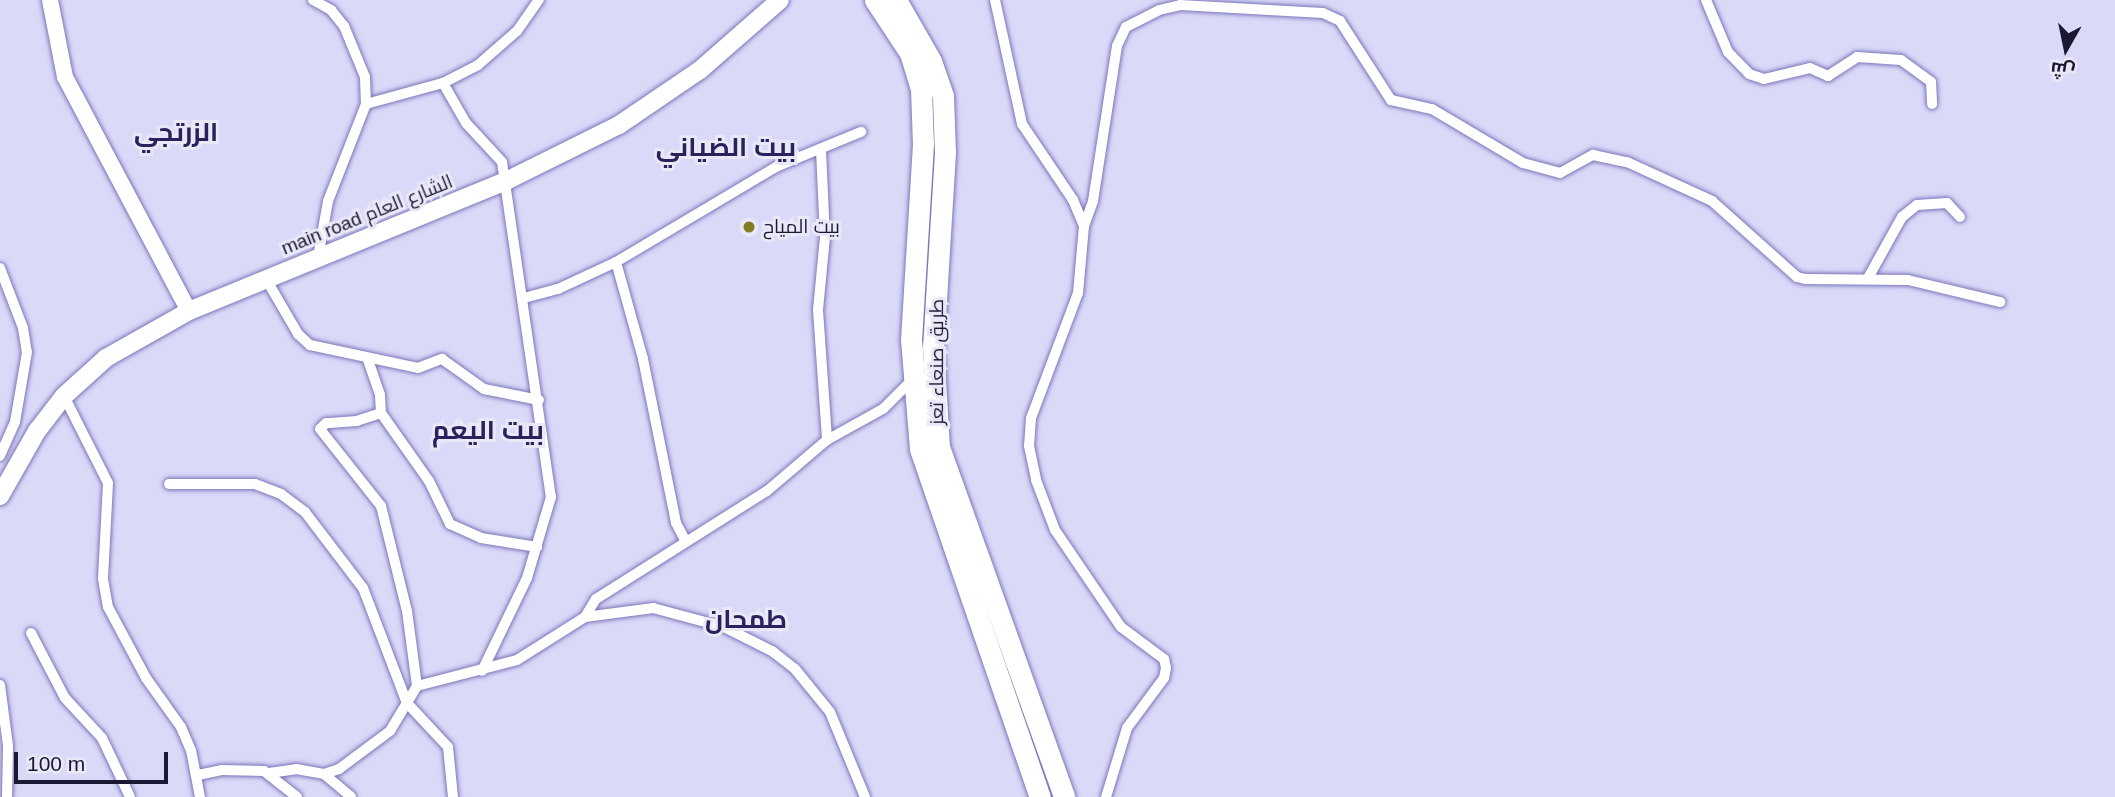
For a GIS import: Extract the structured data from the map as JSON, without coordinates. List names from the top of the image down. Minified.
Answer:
{"streets":{"highway":["طريق صنعاء تعز"],"main road":["main road الشارع العام"]},"districts":["الزرتجي","بيت الضياني","بيت اليعم","طمحان"],"places":["بيت المياح"],"scale_bar":"100 m","north":"bottom"}
